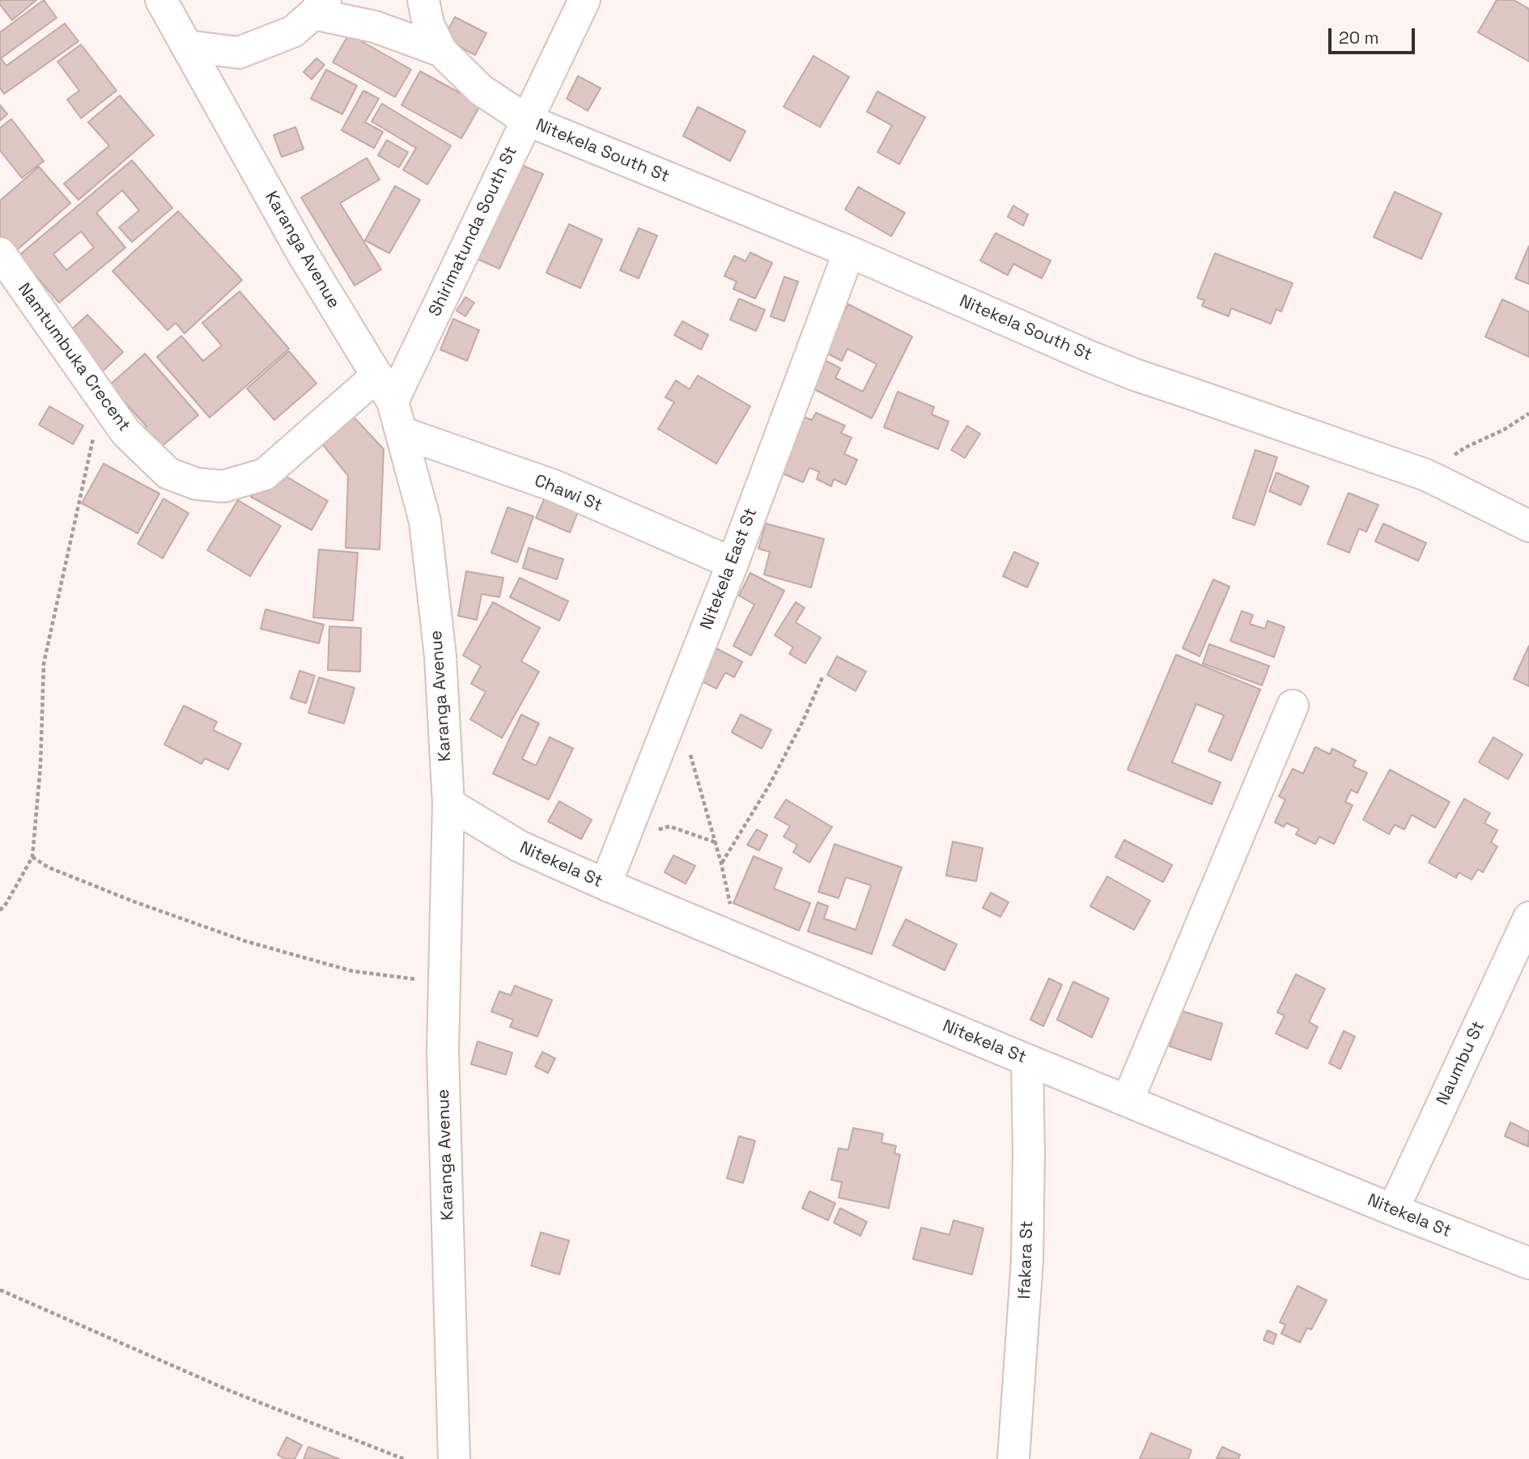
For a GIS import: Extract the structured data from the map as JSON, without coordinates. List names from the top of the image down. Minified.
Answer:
{"streets":{"street":["Nitekela South St","Shirimatunda South St","Karanga Avenue","Namtumbuka Crecent","Chawi St","Nitekela East St","Nitekela St","Naumbu St","Ifakara St"]},"crossings":[["Nitekela South St","Shirimatunda South St"],["Nitekela South St","Nitekela East St"],["Shirimatunda South St","Karanga Avenue"],["Karanga Avenue","Namtumbuka Crecent"],["Karanga Avenue","Chawi St"],["Karanga Avenue","Nitekela St"],["Chawi St","Nitekela East St"],["Nitekela East St","Nitekela St"],["Nitekela St","Naumbu St"],["Nitekela St","Ifakara St"]],"scale_bar":"20 m"}
